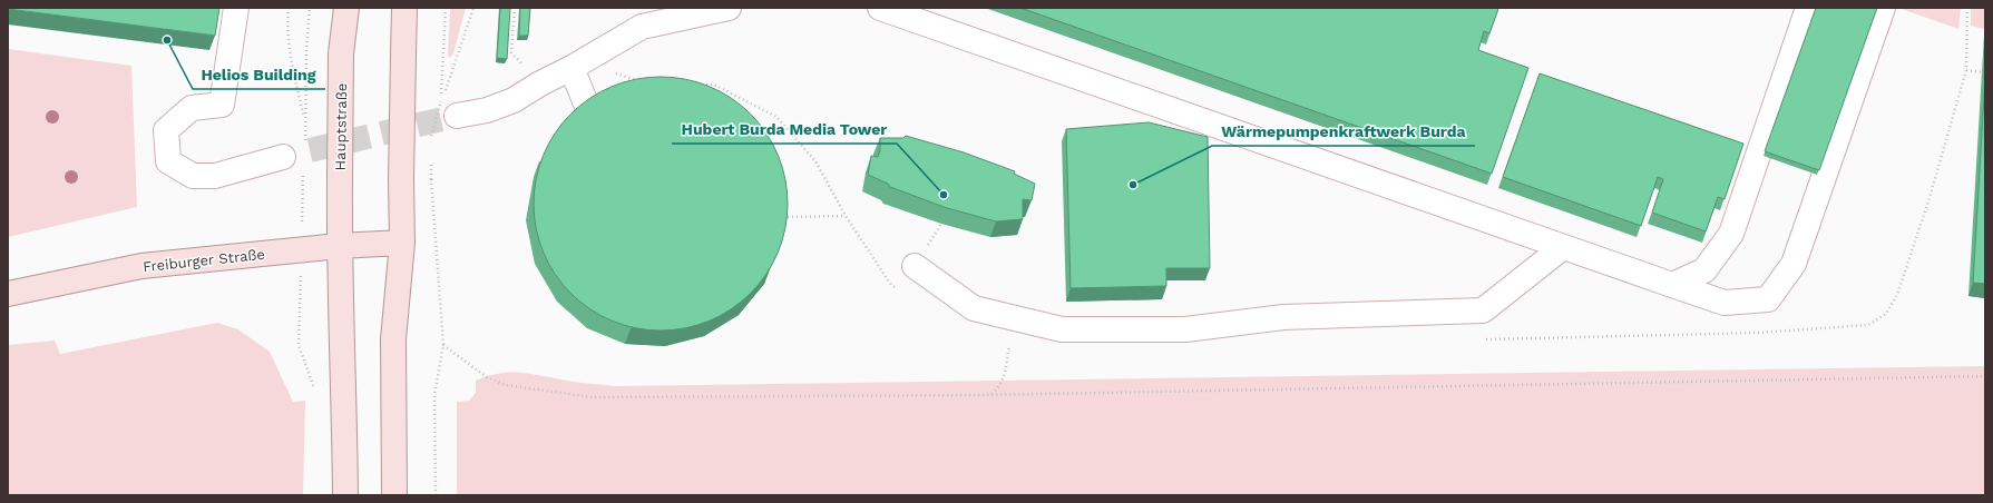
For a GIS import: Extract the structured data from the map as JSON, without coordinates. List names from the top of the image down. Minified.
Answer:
{"streets":{"main road":["Hauptstraße","Freiburger Straße"]},"crossings":[["Hauptstraße","Freiburger Straße"]],"places":["Helios Building","Wärmepumpenkraftwerk Burda","Hubert Burda Media Tower"]}
